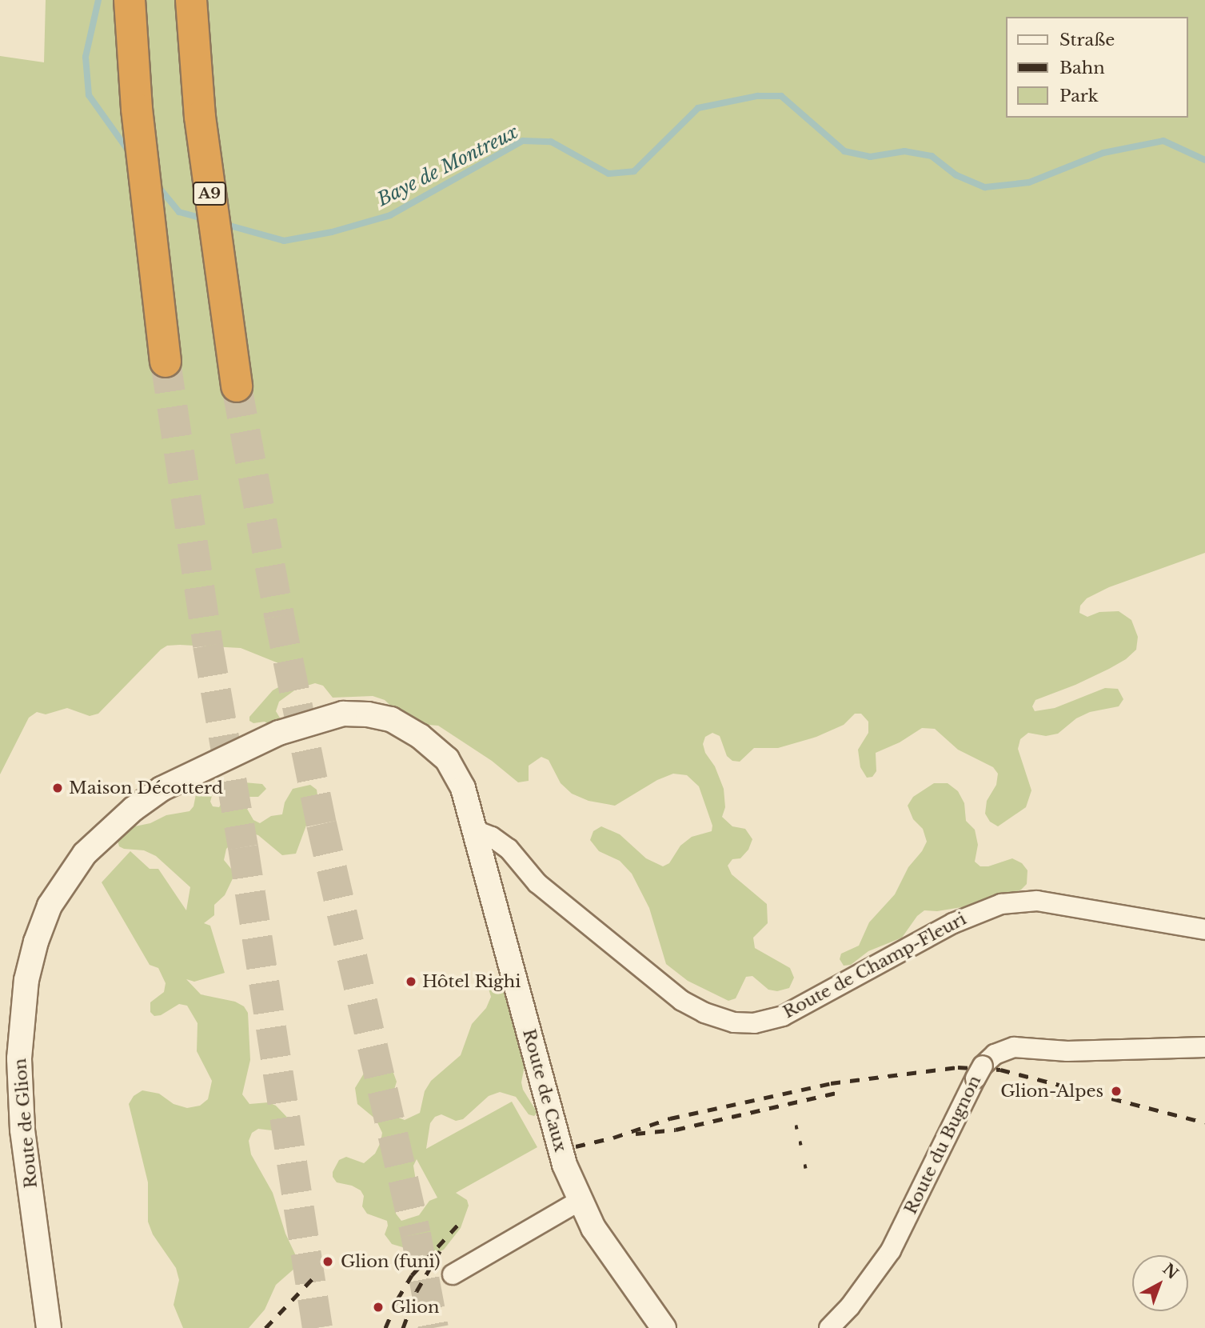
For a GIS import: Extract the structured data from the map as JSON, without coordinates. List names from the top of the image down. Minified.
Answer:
{"streets":{"highway":["A9"],"street":["Route de Champ-Fleuri","Route de Caux","Route de Glion","Route du Bugnon"]},"crossings":[["Route de Champ-Fleuri","Route de Caux"],["Route de Champ-Fleuri","Route de Glion"],["Route de Caux","Route de Glion"]],"water":["Baye de Montreux"],"places":["Maison Décotterd","Hôtel Righi","Glion-Alpes","Glion (funi)","Glion"],"legend":["Straße","Bahn","Park"],"north":"top right"}
